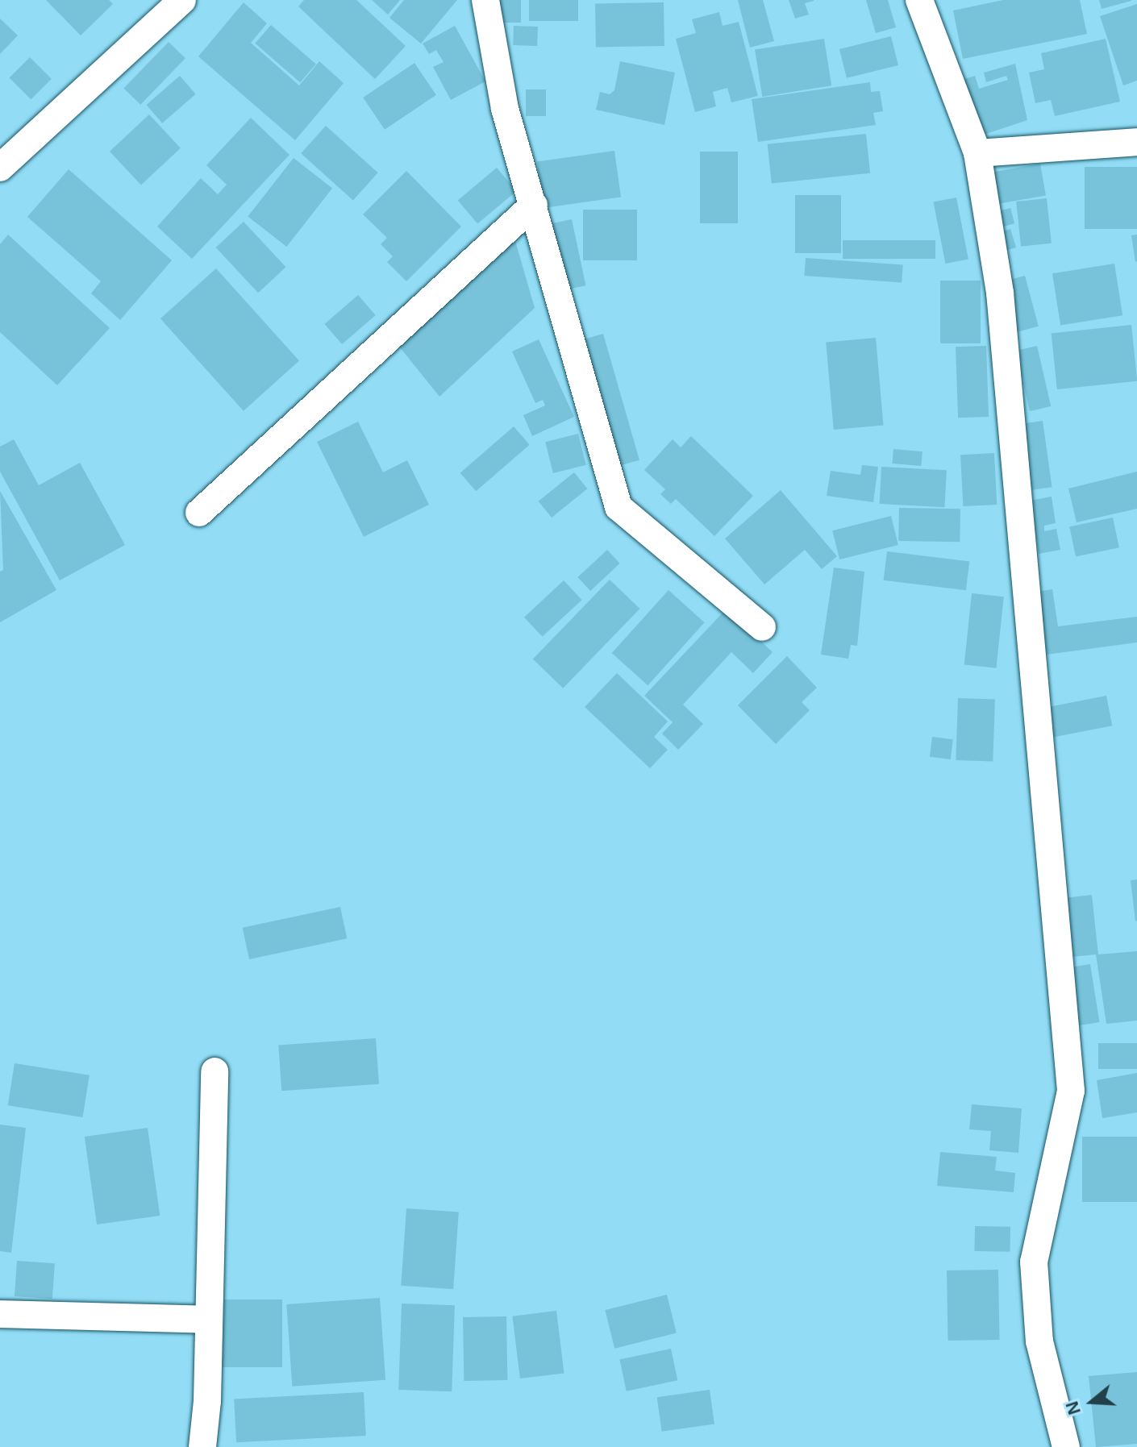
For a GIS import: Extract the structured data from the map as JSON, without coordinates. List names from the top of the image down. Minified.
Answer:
{"north":"left"}
